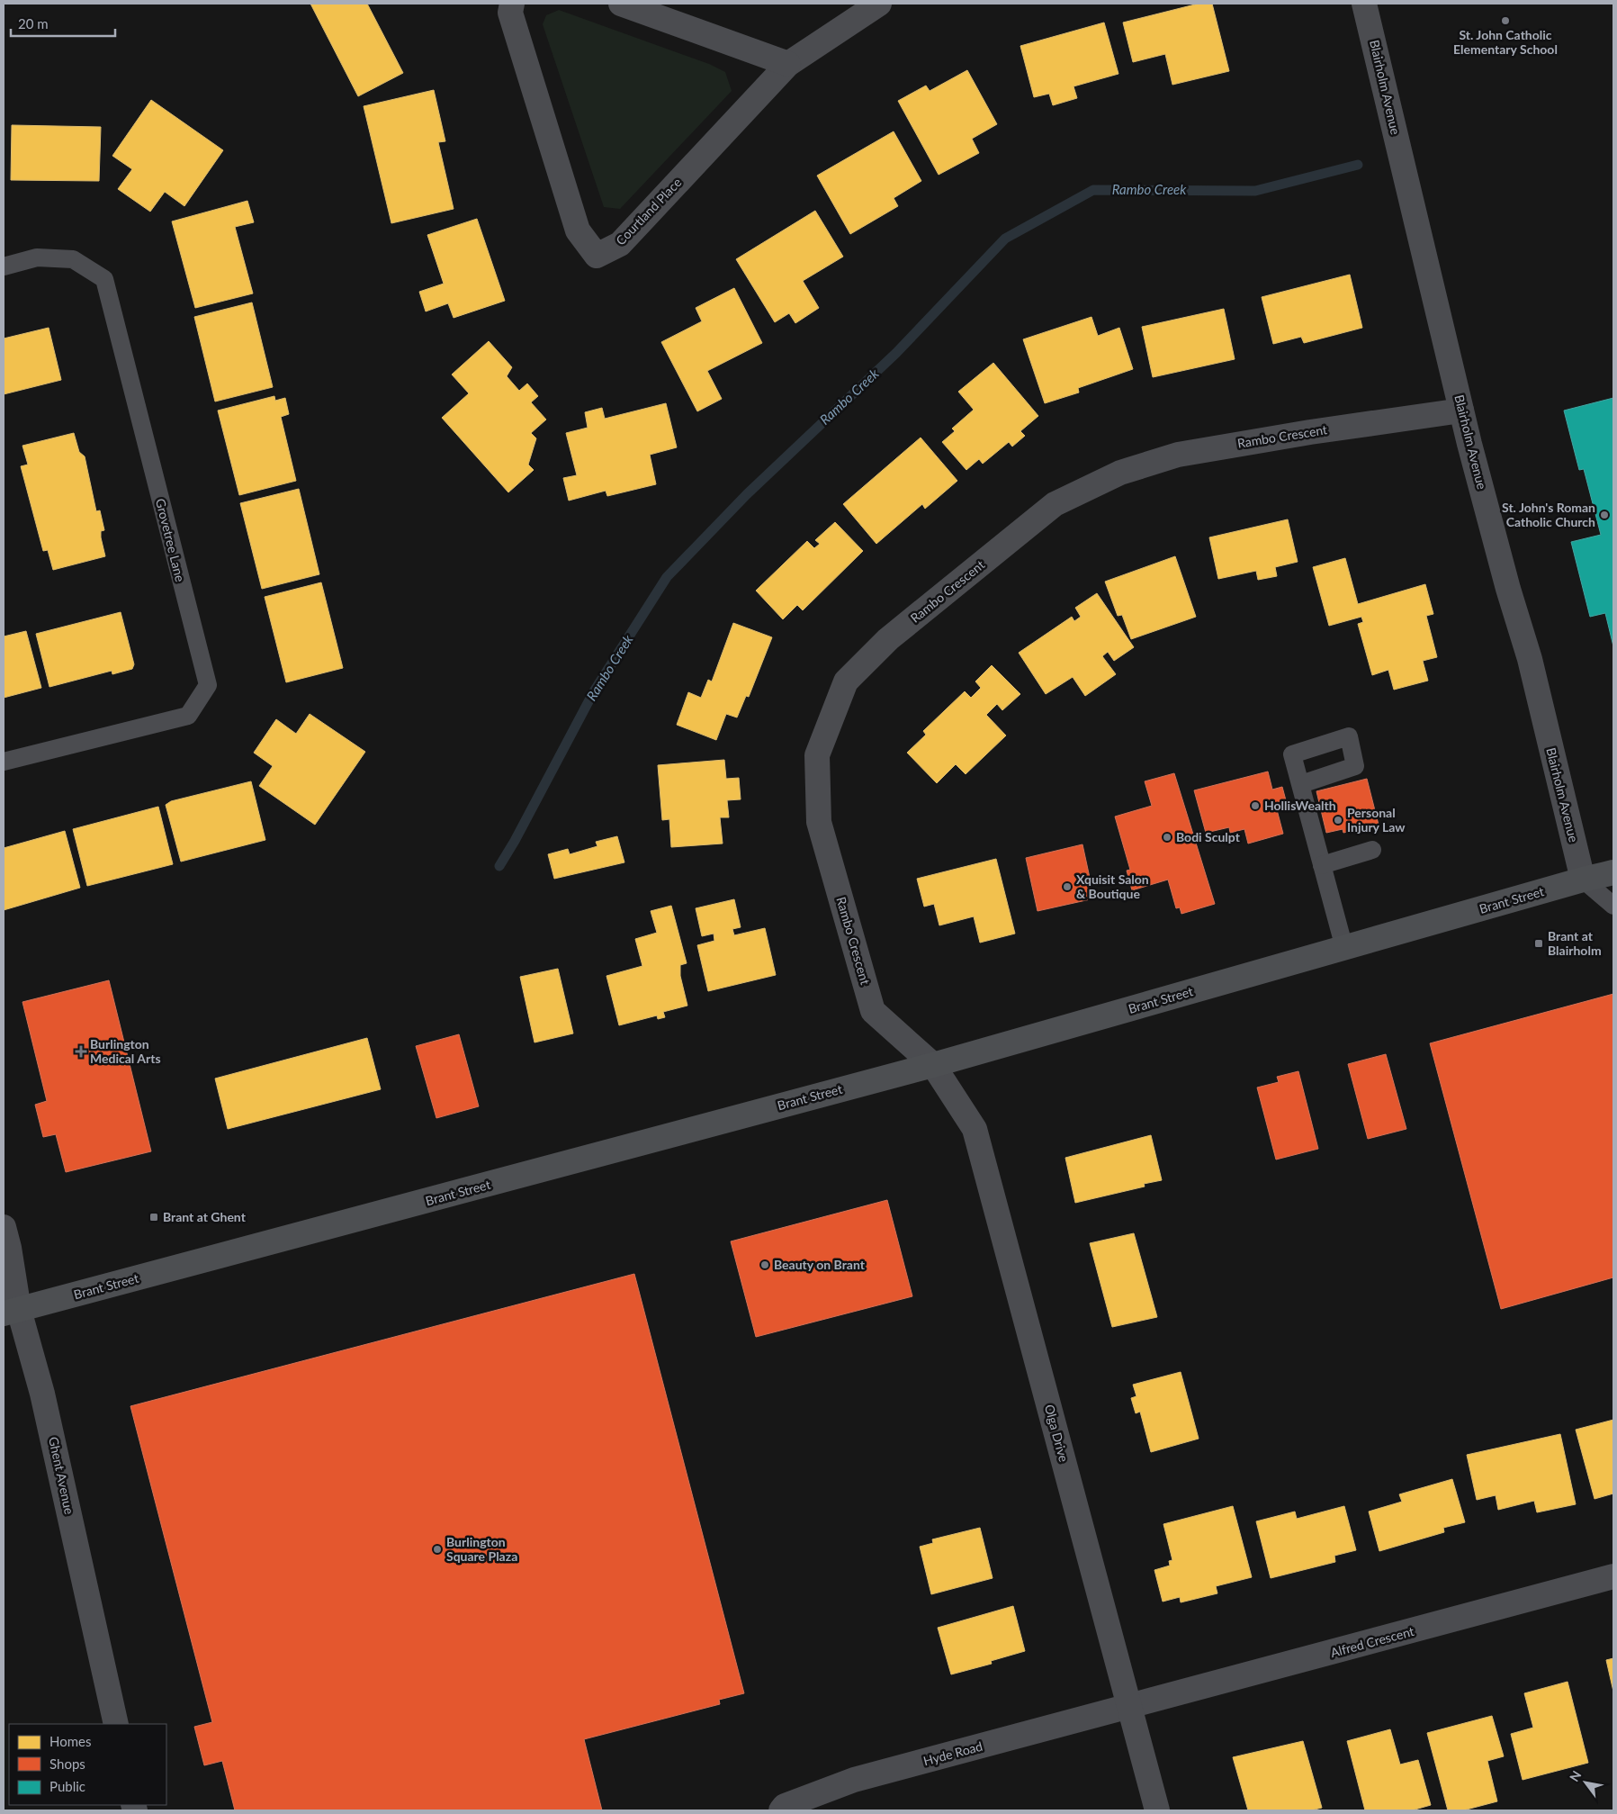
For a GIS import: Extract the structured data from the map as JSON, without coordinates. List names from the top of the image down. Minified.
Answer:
{"streets":{"main road":["Brant Street"],"street":["Blairholm Avenue","Courtland Place","Rambo Crescent","Olga Drive","Ghent Avenue","Alfred Crescent","Hyde Road"],"lane":["Grovetree Lane"]},"crossings":[["Blairholm Avenue","Rambo Crescent"],["Blairholm Avenue","Brant Street"],["Rambo Crescent","Brant Street"],["Rambo Crescent","Olga Drive"],["Brant Street","Olga Drive"],["Brant Street","Ghent Avenue"],["Olga Drive","Alfred Crescent"],["Olga Drive","Hyde Road"],["Alfred Crescent","Hyde Road"]],"water":["Rambo Creek"],"places":{"other":["St. John Catholic Elementary School","St. John's Roman Catholic Church","HollisWealth","Personal Injury Law","Bodi Sculpt","Xquisit Salon & Boutique","Beauty on Brant","Burlington Square Plaza"],"transit":["Brant at Blairholm","Brant at Ghent"],"health":["Burlington Medical Arts"]},"legend":["Homes","Shops","Public"],"scale_bar":"20 m","north":"top left"}
